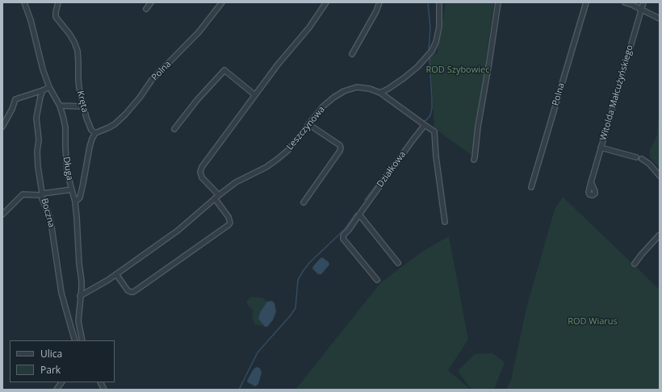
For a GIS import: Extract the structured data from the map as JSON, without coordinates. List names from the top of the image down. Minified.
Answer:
{"streets":{"street":["Polna","Witolda Małcużyńskiego","Kręta","Leszczynowa","Długa","Działkowa","Boczna"]},"crossings":[["Polna","Kręta"],["Leszczynowa","Długa"]],"parks":["ROD Szybowiec","ROD Wiarus"],"legend":["Ulica","Park"]}
